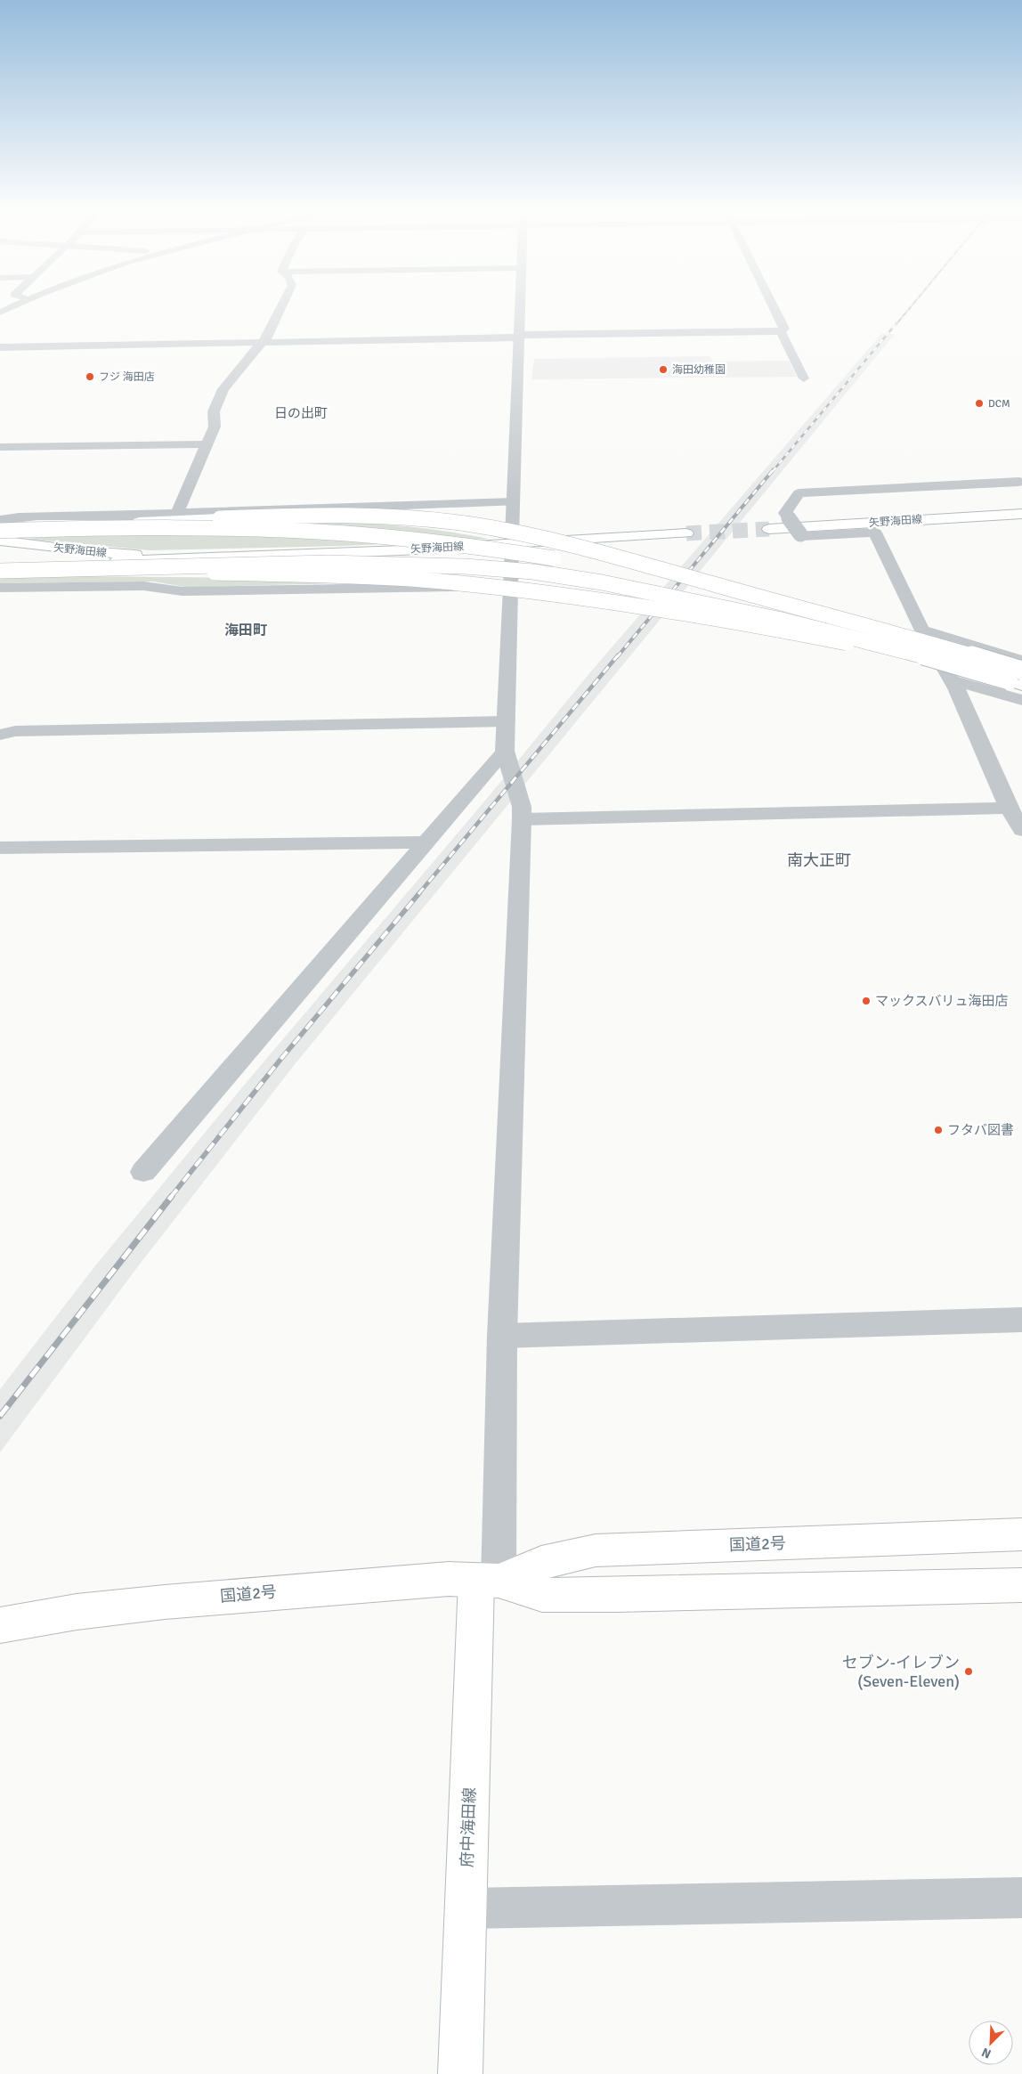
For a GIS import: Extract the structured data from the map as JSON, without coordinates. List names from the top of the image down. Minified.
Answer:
{"streets":{"main road":["矢野海田線","国道2号","府中海田線"]},"crossings":[["国道2号","府中海田線"]],"districts":["日の出町","海田町","南大正町"],"places":["海田幼稚園","フジ 海田店","DCM","マックスバリュ海田店","フタバ図書","セブン-イレブン (Seven-Eleven)"],"north":"bottom left"}
